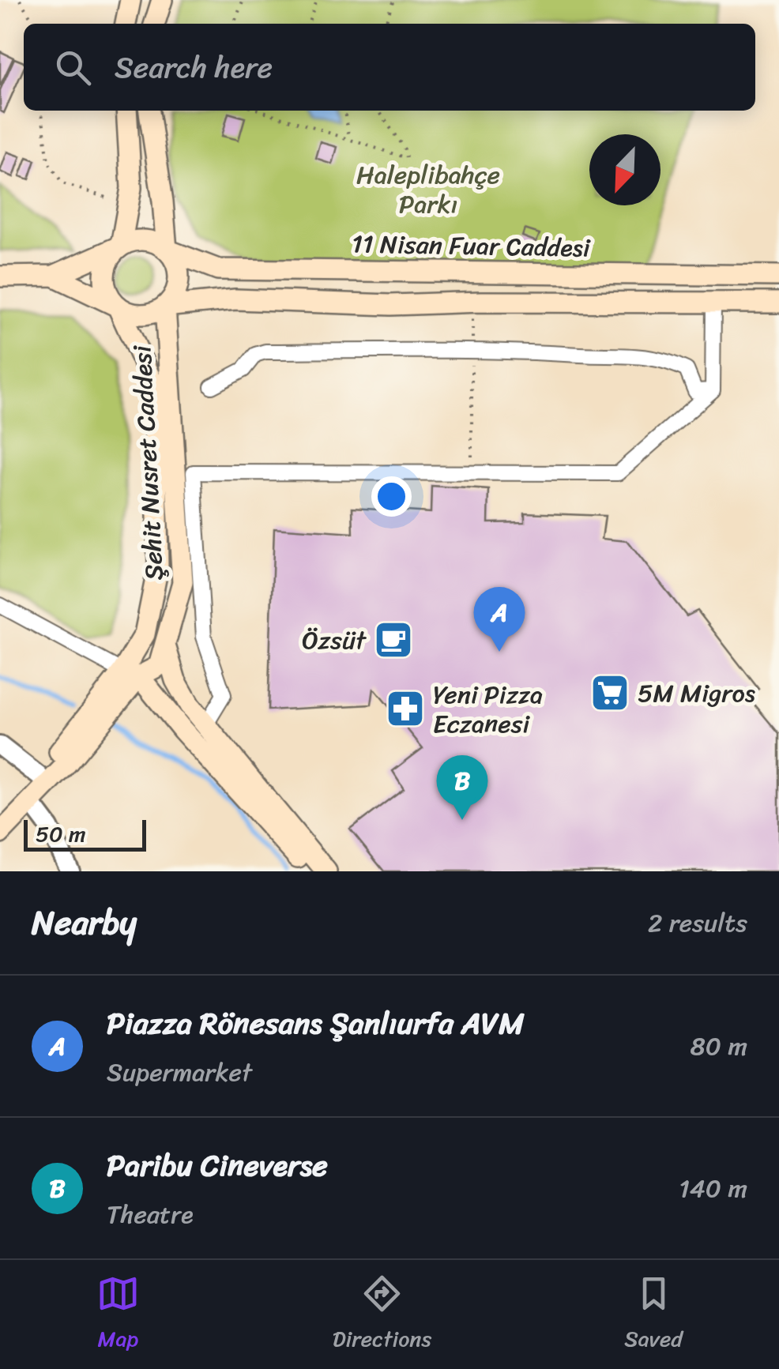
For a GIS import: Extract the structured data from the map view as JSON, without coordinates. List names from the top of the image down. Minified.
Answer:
{"streets":{"main road":["11 Nisan Fuar Caddesi","Şehit Nusret Caddesi"]},"crossings":[["11 Nisan Fuar Caddesi","Şehit Nusret Caddesi"]],"parks":["Haleplibahçe Parkı"],"places":{"cafe":["Özsüt"],"supermarket":["5M Migros"],"pharmacy":["Yeni Pizza Eczanesi"]},"scale_bar":"50 m","north":"bottom left","page":{"search":"Search here","pins":["A","B"],"scale":"50 m","heading":["Nearby","2 results"],"list":[{"mark":"A","name":"Piazza Rönesans Şanlıurfa AVM","note":"Supermarket","value":"80 m"},{"mark":"B","name":"Paribu Cineverse","note":"Theatre","value":"140 m"}],"nav":["Map","Directions","Saved"]}}
